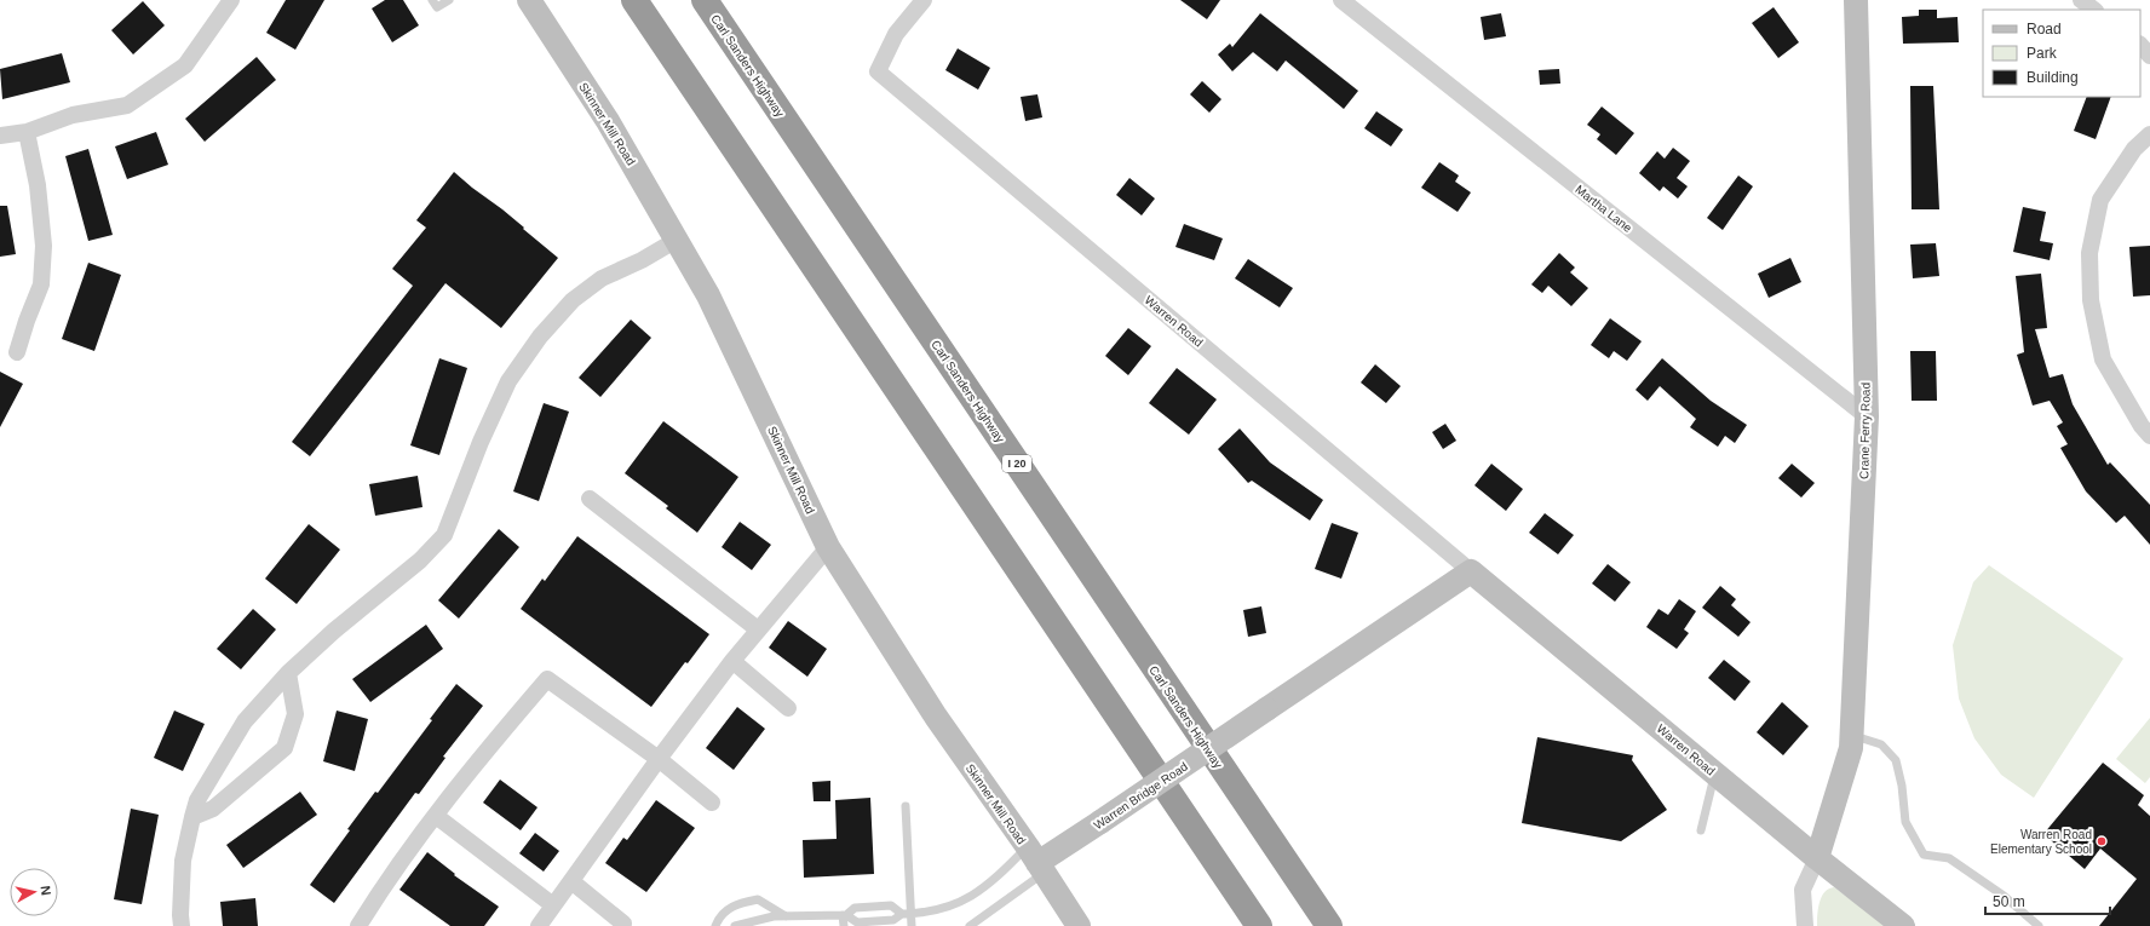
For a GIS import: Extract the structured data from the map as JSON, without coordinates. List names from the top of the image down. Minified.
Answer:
{"streets":{"highway":["Carl Sanders Highway","I 20"],"street":["Skinner Mill Road","Martha Lane","Warren Road","Crane Ferry Road","Warren Bridge Road"]},"crossings":[["Skinner Mill Road","Warren Bridge Road"],["Martha Lane","Crane Ferry Road"],["Warren Road","Crane Ferry Road"],["Warren Road","Warren Bridge Road"]],"places":["Warren Road Elementary School"],"legend":["Road","Park","Building"],"scale_bar":"50 m","north":"right"}
